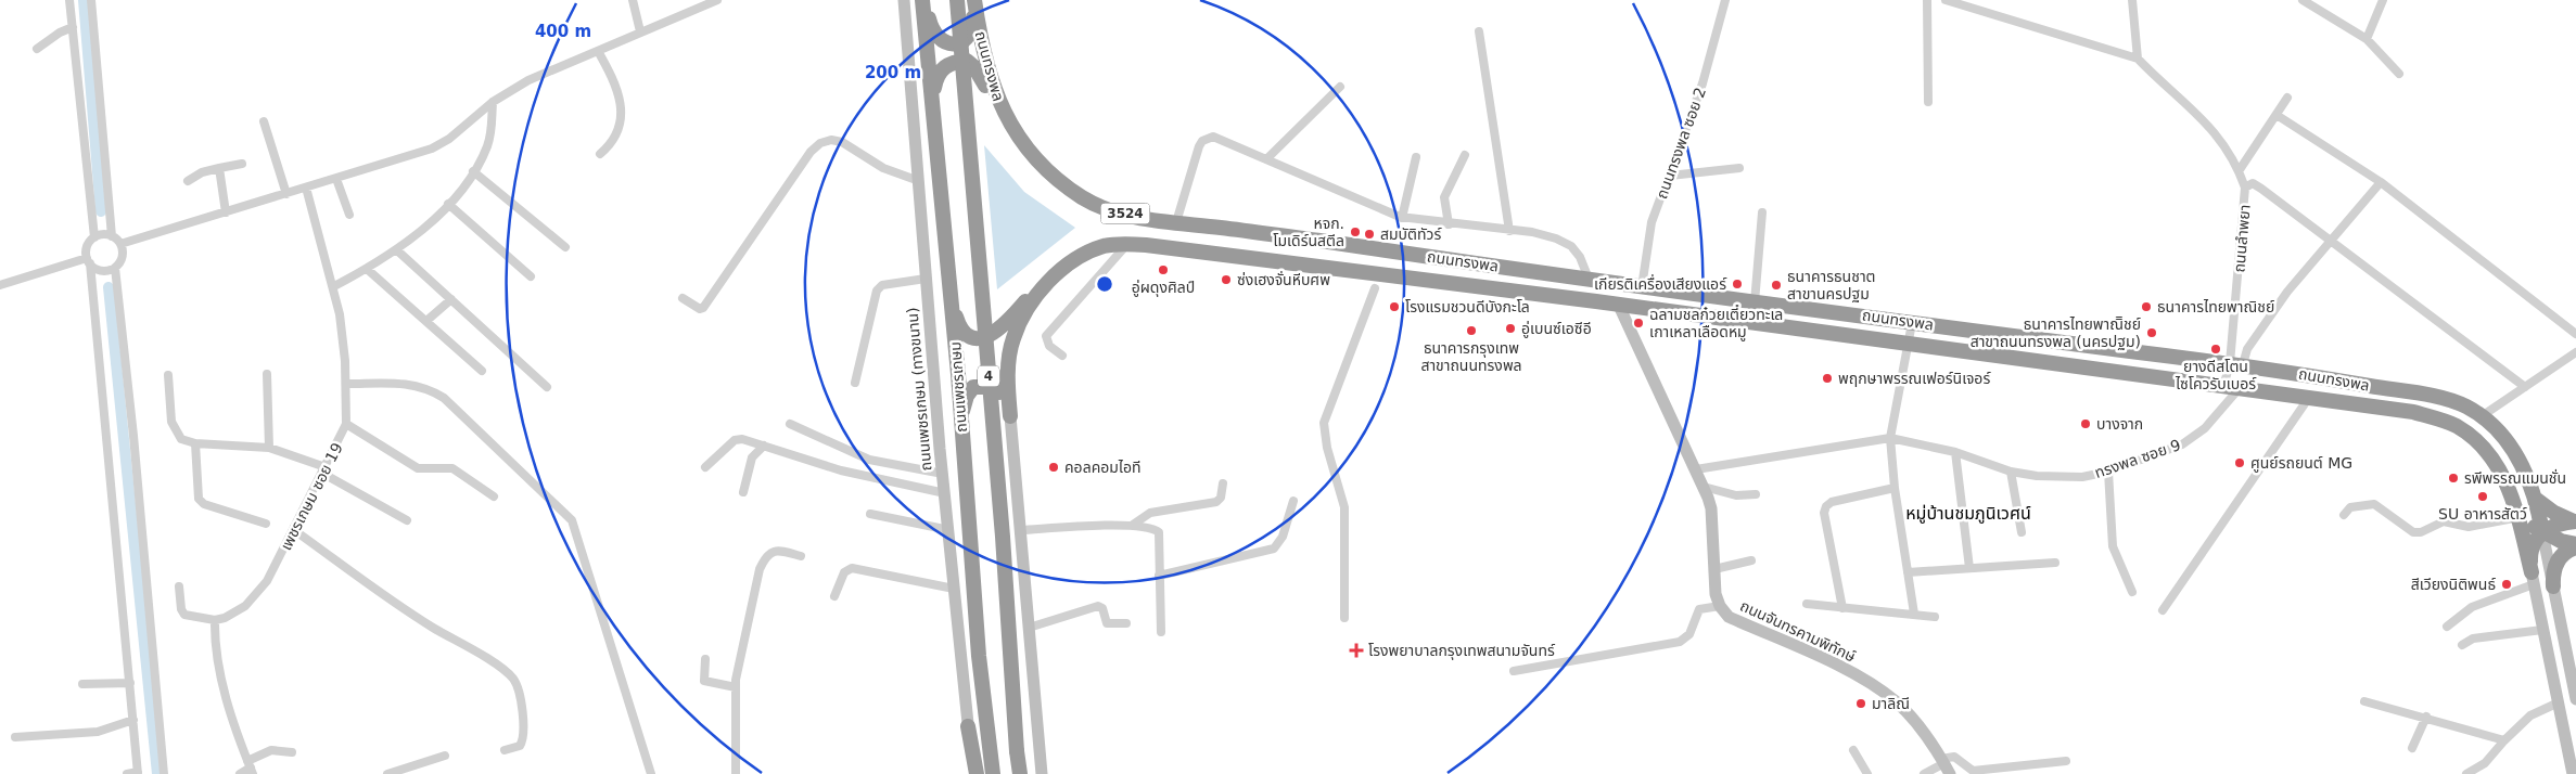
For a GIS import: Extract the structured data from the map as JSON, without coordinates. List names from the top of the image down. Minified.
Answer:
{"streets":{"highway":["ถนนทรงพล","3524","4","ถนนเพชรเกษม"],"main road":["ถนนเพชรเกษม (ทางขนาน)","ถนนจันทรคามพิทักษ์"],"street":["ถนนทรงพล ซอย 2","ถนนลำพยา","ทรงพล ซอย 9","เพชรเกษม ซอย 19"]},"crossings":[["ถนนทรงพล","ถนนทรงพล ซอย 2"],["ถนนทรงพล","ถนนลำพยา"],["ถนนทรงพล","ทรงพล ซอย 9"],["ถนนทรงพล","ถนนจันทรคามพิทักษ์"]],"districts":["หมู่บ้านชมภูนิเวศน์"],"places":{"other":["หจก. โมเดิร์นสตีล","สมบัติทัวร์","อู่ผดุงศิลป์","ซ่งเฮงจั่นหีบศพ","เกียรติเครื่องเสียงแอร์","ธนาคารธนชาต สาขานครปฐม","โรงแรมชวนดีบังกะโล","ธนาคารไทยพาณิชย์","ฉลามชลก๋วยเตี๋ยวทะเล เกาเหลาเลือดหมู","อู่เบนซ์เอซีอี","ธนาคารกรุงเทพ สาขาถนนทรงพล","ธนาคารไทยพาณิิชย์ สาขาถนนทรงพล (นครปฐม)","ยางดีสโตน ไซโควรับเบอร์","พฤกษาพรรณเฟอร์นิเจอร์","บางจาก","ศูนย์รถยนต์ MG","คอลคอมไอที","รพีพรรณแมนชั่น","SU อาหารสัตว์","สีเวียงนิติพนธ์","มาลิณี"],"health":["โรงพยาบาลกรุงเทพสนามจันทร์"]},"rings":["400 m","200 m"]}
